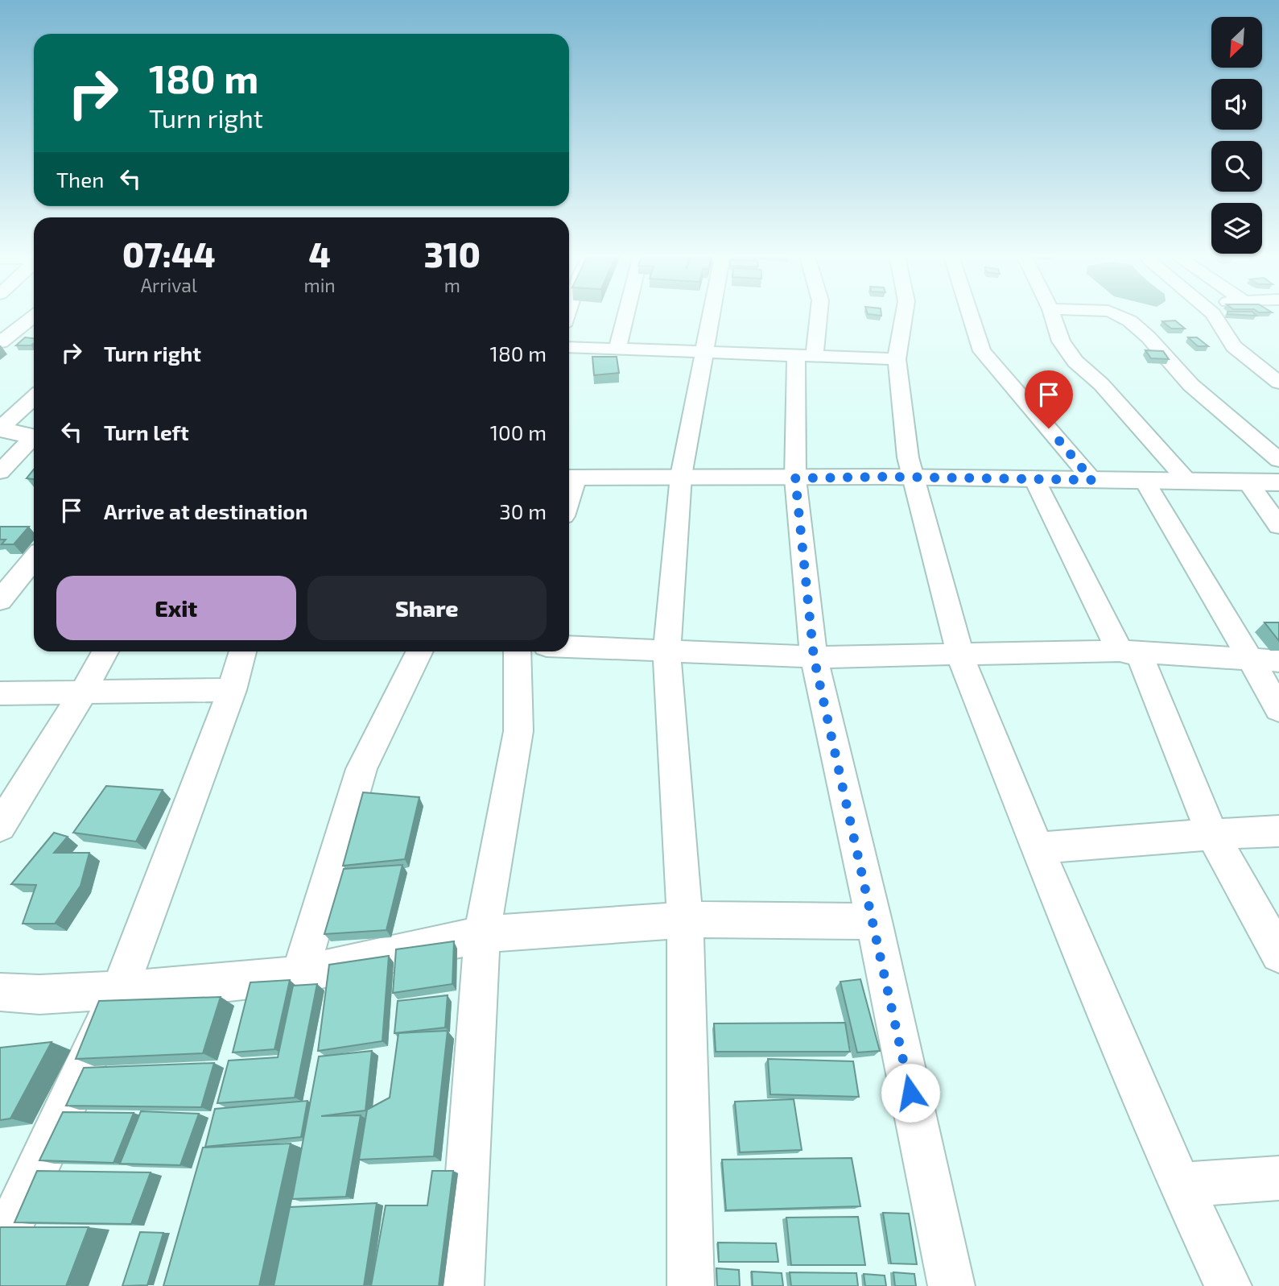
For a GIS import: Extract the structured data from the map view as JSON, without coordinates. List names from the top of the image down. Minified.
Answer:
{"north":"bottom left","page":{"turn":["180 m","Turn right"],"then":"Then","eta":["07:44","Arrival","4","min","310","m"],"list":[{"name":"Turn right","value":"180 m"},{"name":"Turn left","value":"100 m"},{"name":"Arrive at destination","value":"30 m"}],"buttons":["Exit","Share"]}}
